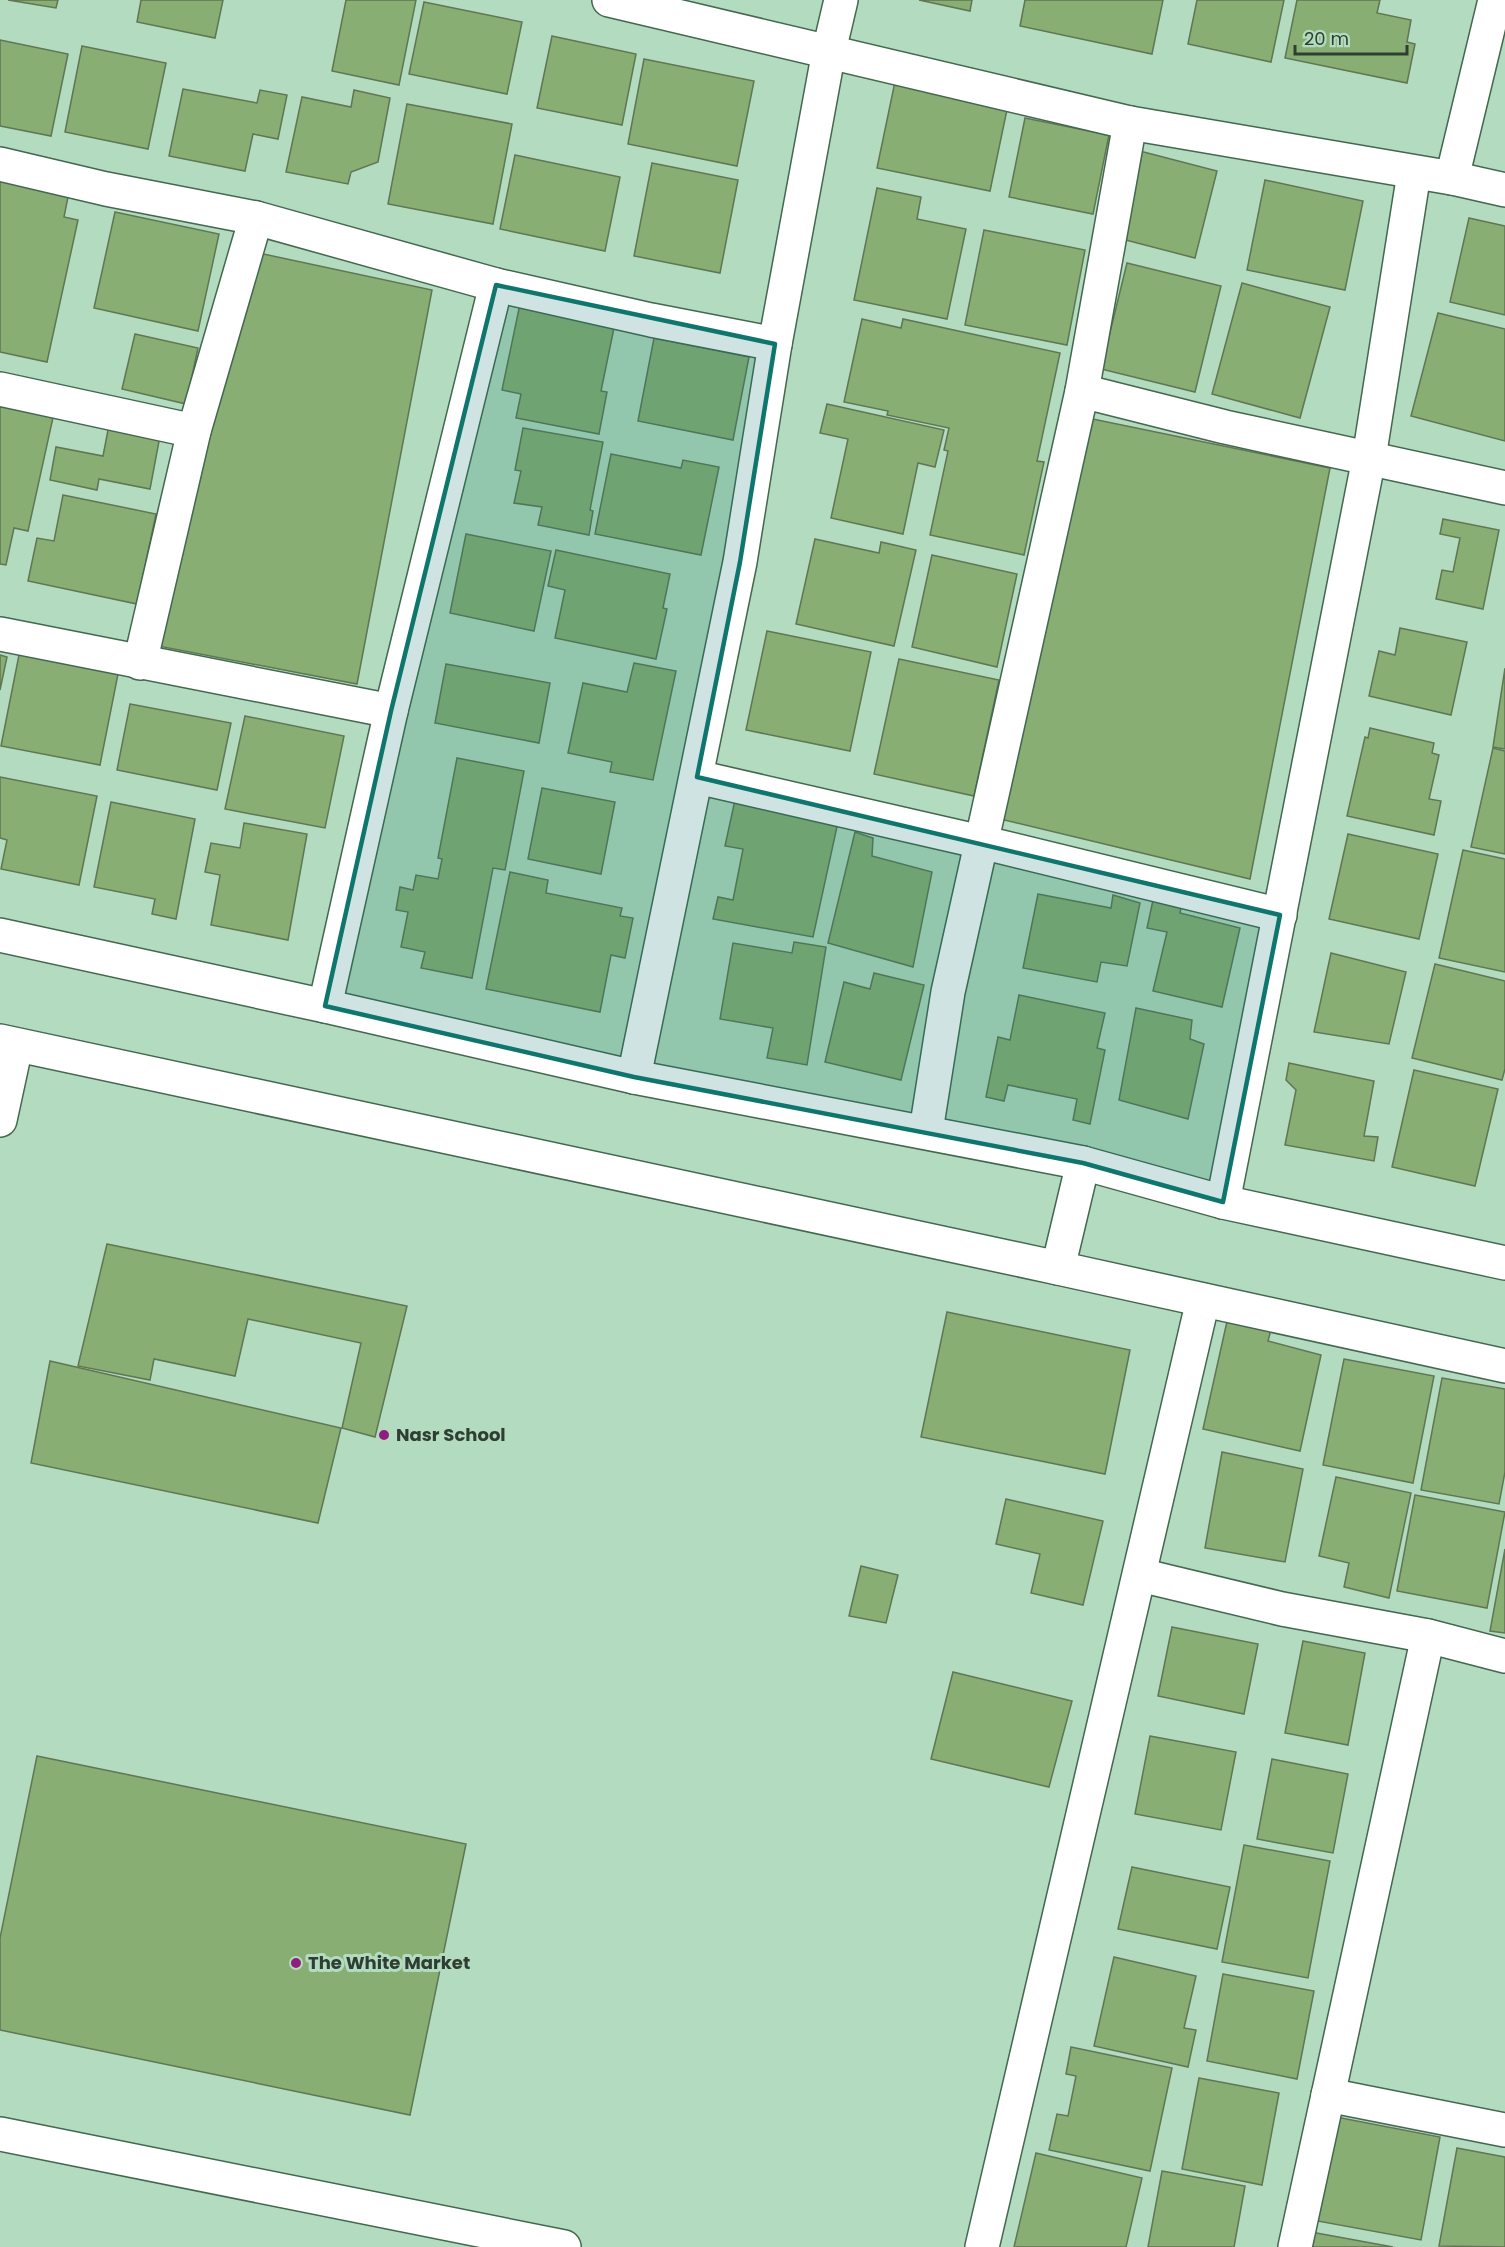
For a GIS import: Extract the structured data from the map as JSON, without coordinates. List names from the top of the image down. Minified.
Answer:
{"places":["Nasr School","The White Market"],"scale_bar":"20 m"}
